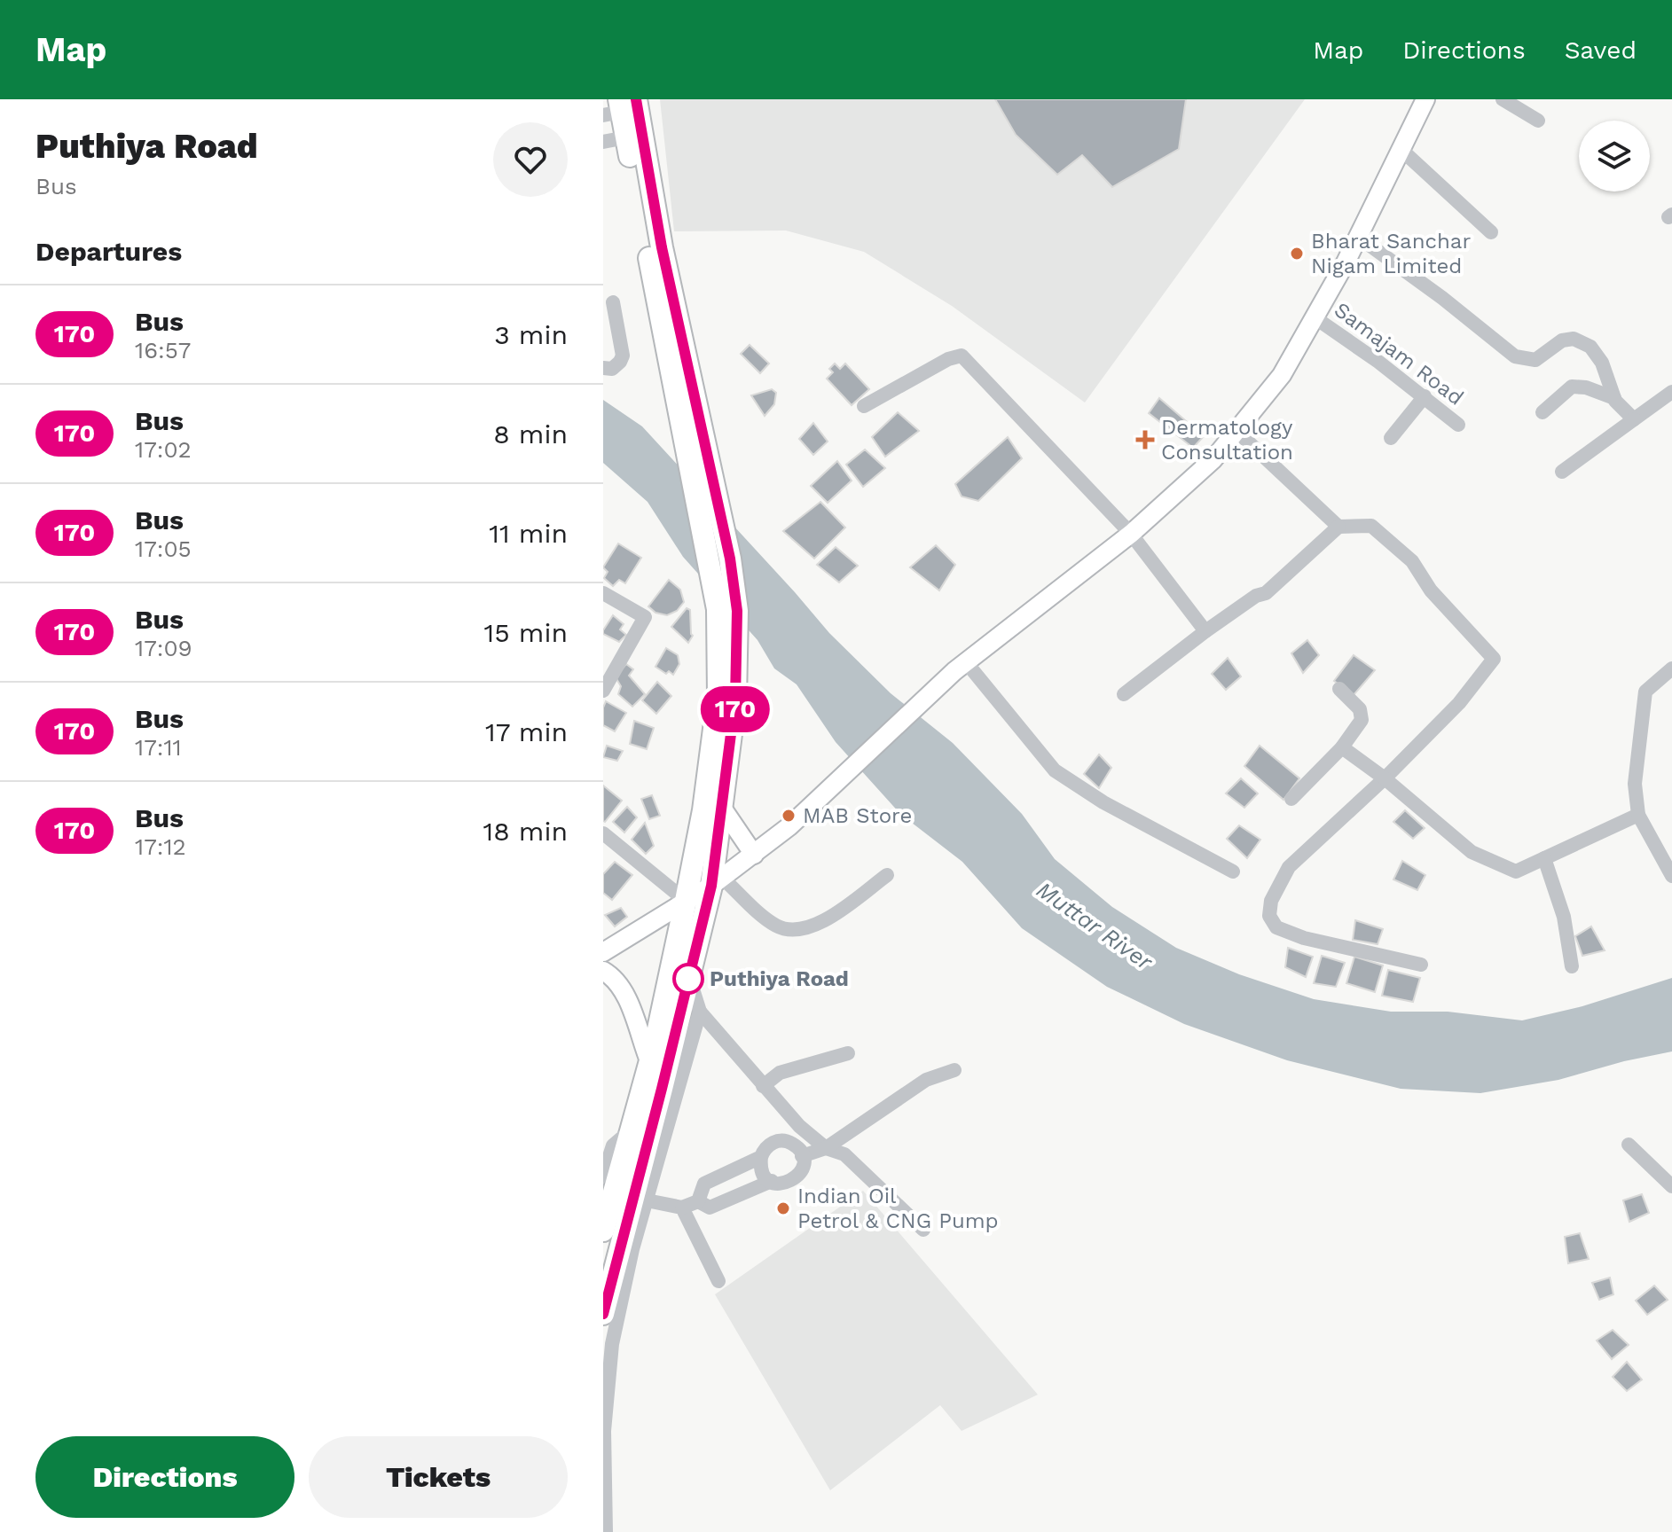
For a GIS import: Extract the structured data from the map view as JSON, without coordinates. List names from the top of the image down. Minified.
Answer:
{"streets":{"street":["Samajam Road"]},"water":["Muttar River"],"places":{"other":["Bharat Sanchar Nigam Limited","MAB Store","Puthiya Road","Indian Oil Petrol & CNG Pump"],"health":["Dermatology Consultation"]},"lines":["bus line 170"],"page":{"header":"Map","nav":["Map","Directions","Saved"],"heading":[["Puthiya Road","Bus"],"Departures"],"on_map":"170","list":[{"mark":"170","name":"Bus","note":"16:57","value":"3 min"},{"mark":"170","name":"Bus","note":"17:02","value":"8 min"},{"mark":"170","name":"Bus","note":"17:05","value":"11 min"},{"mark":"170","name":"Bus","note":"17:09","value":"15 min"},{"mark":"170","name":"Bus","note":"17:11","value":"17 min"},{"mark":"170","name":"Bus","note":"17:12","value":"18 min"}],"buttons":["Directions","Tickets"]}}
